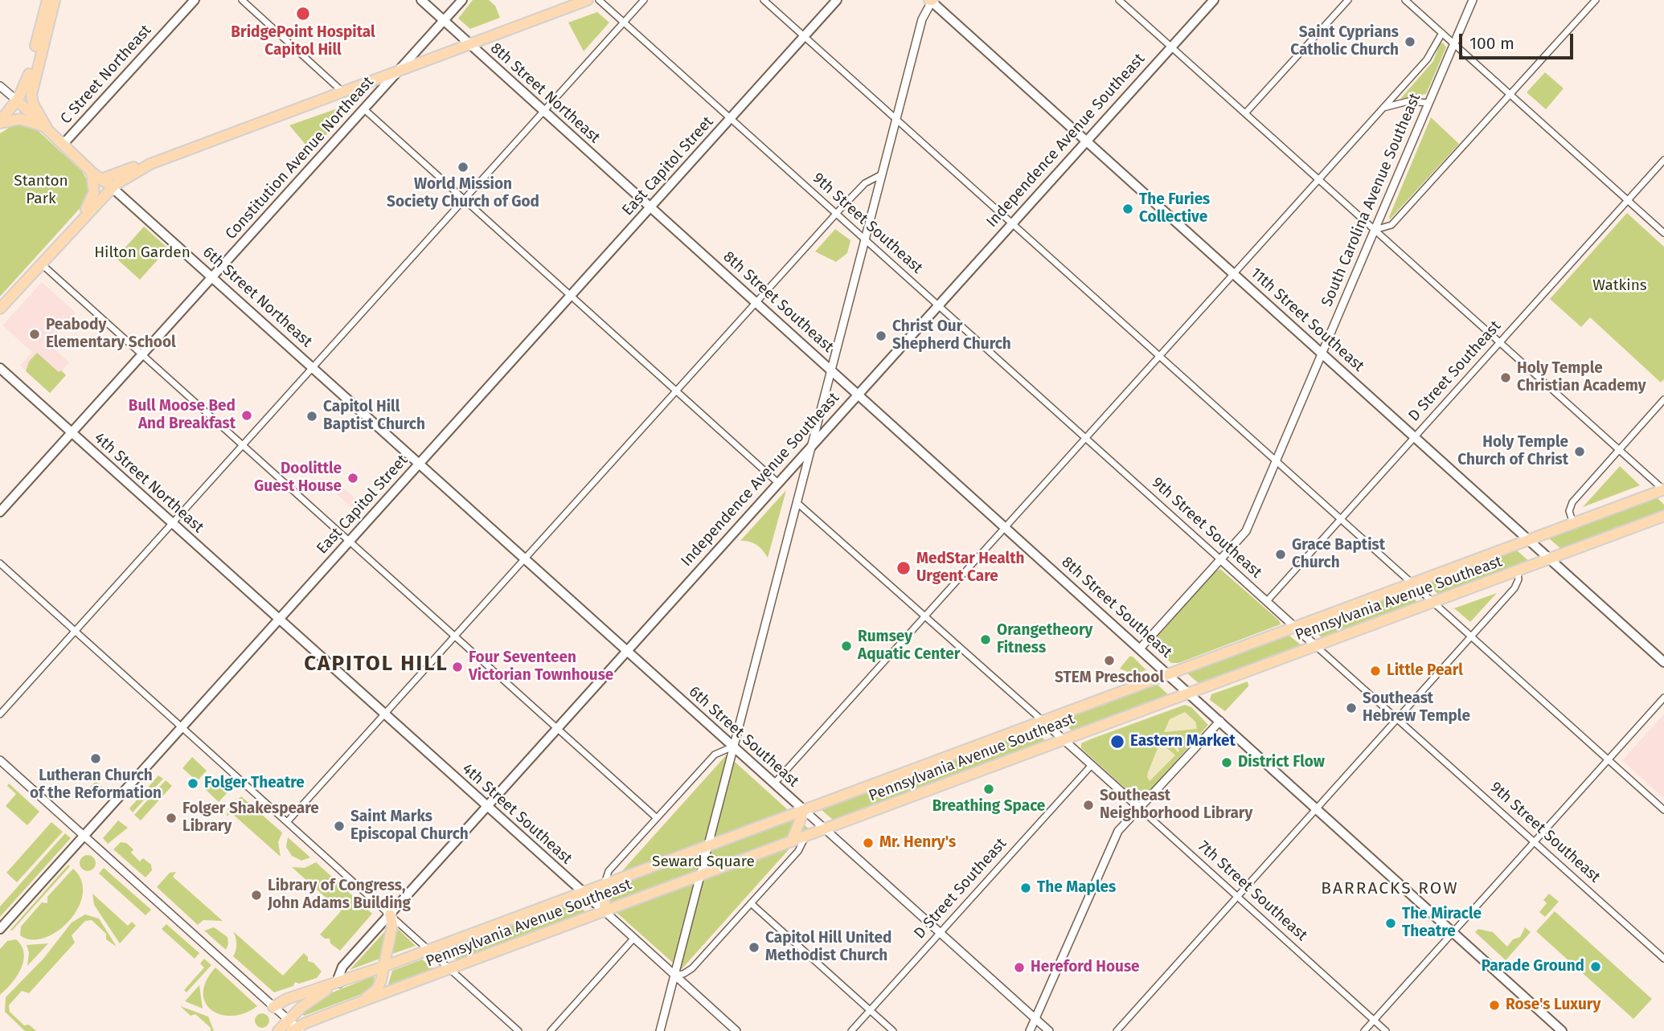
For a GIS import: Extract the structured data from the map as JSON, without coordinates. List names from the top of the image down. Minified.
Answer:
{"streets":{"main road":["C Street Northeast","8th Street Northeast","Independence Avenue Southeast","Constitution Avenue Northeast","East Capitol Street","6th Street Northeast","8th Street Southeast","11th Street Southeast","4th Street Northeast","Pennsylvania Avenue Southeast","6th Street Southeast","4th Street Southeast"],"street":["South Carolina Avenue Southeast","9th Street Southeast","D Street Southeast","7th Street Southeast"]},"crossings":[["C Street Northeast","6th Street Northeast"],["8th Street Northeast","Constitution Avenue Northeast"],["8th Street Northeast","East Capitol Street"],["8th Street Northeast","8th Street Southeast"],["Independence Avenue Southeast","9th Street Southeast"],["Independence Avenue Southeast","8th Street Southeast"],["Independence Avenue Southeast","11th Street Southeast"],["Independence Avenue Southeast","Pennsylvania Avenue Southeast"],["Independence Avenue Southeast","6th Street Southeast"],["Independence Avenue Southeast","4th Street Southeast"],["Constitution Avenue Northeast","6th Street Northeast"],["Constitution Avenue Northeast","4th Street Northeast"],["East Capitol Street","9th Street Southeast"],["East Capitol Street","6th Street Northeast"],["East Capitol Street","8th Street Southeast"],["East Capitol Street","4th Street Northeast"],["East Capitol Street","6th Street Southeast"],["East Capitol Street","4th Street Southeast"],["South Carolina Avenue Southeast","9th Street Southeast"],["South Carolina Avenue Southeast","11th Street Southeast"],["9th Street Southeast","D Street Southeast"],["9th Street Southeast","Pennsylvania Avenue Southeast"],["6th Street Northeast","6th Street Southeast"],["8th Street Southeast","Pennsylvania Avenue Southeast"],["11th Street Southeast","D Street Southeast"],["11th Street Southeast","Pennsylvania Avenue Southeast"],["D Street Southeast","6th Street Southeast"],["D Street Southeast","7th Street Southeast"],["4th Street Northeast","4th Street Southeast"],["Pennsylvania Avenue Southeast","6th Street Southeast"],["Pennsylvania Avenue Southeast","4th Street Southeast"],["Pennsylvania Avenue Southeast","7th Street Southeast"]],"districts":["CAPITOL HILL","BARRACKS ROW"],"parks":["Stanton Park","Hilton Garden","Watkins","Seward Square"],"places":["BridgePoint Hospital Capitol Hill","Saint Cyprians Catholic Church","World Mission Society Church of God","The Furies Collective","Peabody Elementary School","Christ Our Shepherd Church","Holy Temple Christian Academy","Bull Moose Bed And Breakfast","Capitol Hill Baptist Church","Holy Temple Church of Christ","Doolittle Guest House","Grace Baptist Church","MedStar Health Urgent Care","Orangetheory Fitness","Rumsey Aquatic Center","STEM Preschool","Four Seventeen Victorian Townhouse","Little Pearl","Southeast Hebrew Temple","Eastern Market","Lutheran Church of the Reformation","District Flow","Folger Theatre","Breathing Space","Southeast Neighborhood Library","Folger Shakespeare Library","Saint Marks Episcopal Church","Mr. Henry's","The Maples","Library of Congress, John Adams Building","The Miracle Theatre","Capitol Hill United Methodist Church","Parade Ground","Hereford House","Rose's Luxury"],"scale_bar":"100 m"}
